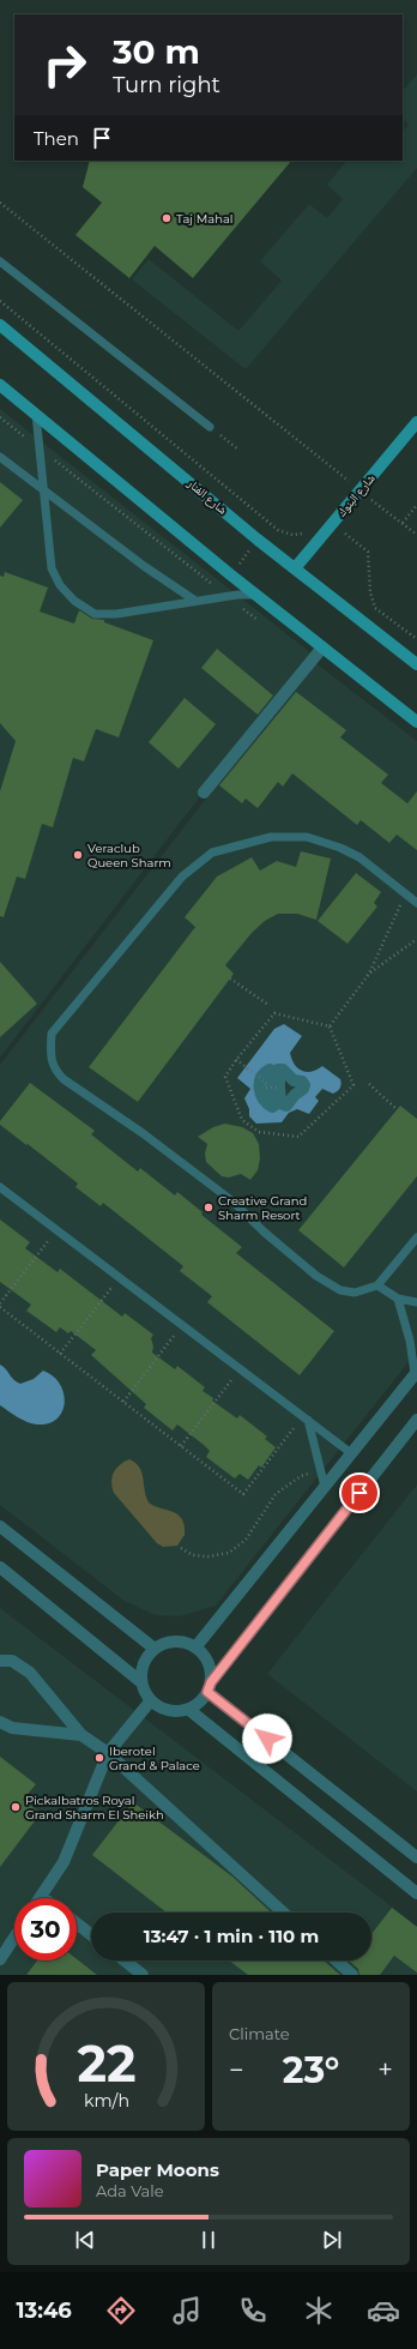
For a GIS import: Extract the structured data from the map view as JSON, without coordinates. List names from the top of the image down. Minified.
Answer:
{"streets":{"main road":["شارع البنوك","شارع الفنار"]},"crossings":[["شارع البنوك","شارع الفنار"]],"places":["Taj Mahal","Veraclub Queen Sharm","Creative Grand Sharm Resort","Iberotel Grand & Palace","Pickalbatros Royal Grand Sharm El Sheikh"],"page":{"turn":["30 m","Turn right"],"then":"Then","limit":"30","trip":"13:47 · 1 min · 110 m","tile":"Climate","heat":["−","23°","+"],"song":["Paper Moons","Ada Vale"],"tabs":"13:46","gauge":["22","km/h"]}}
